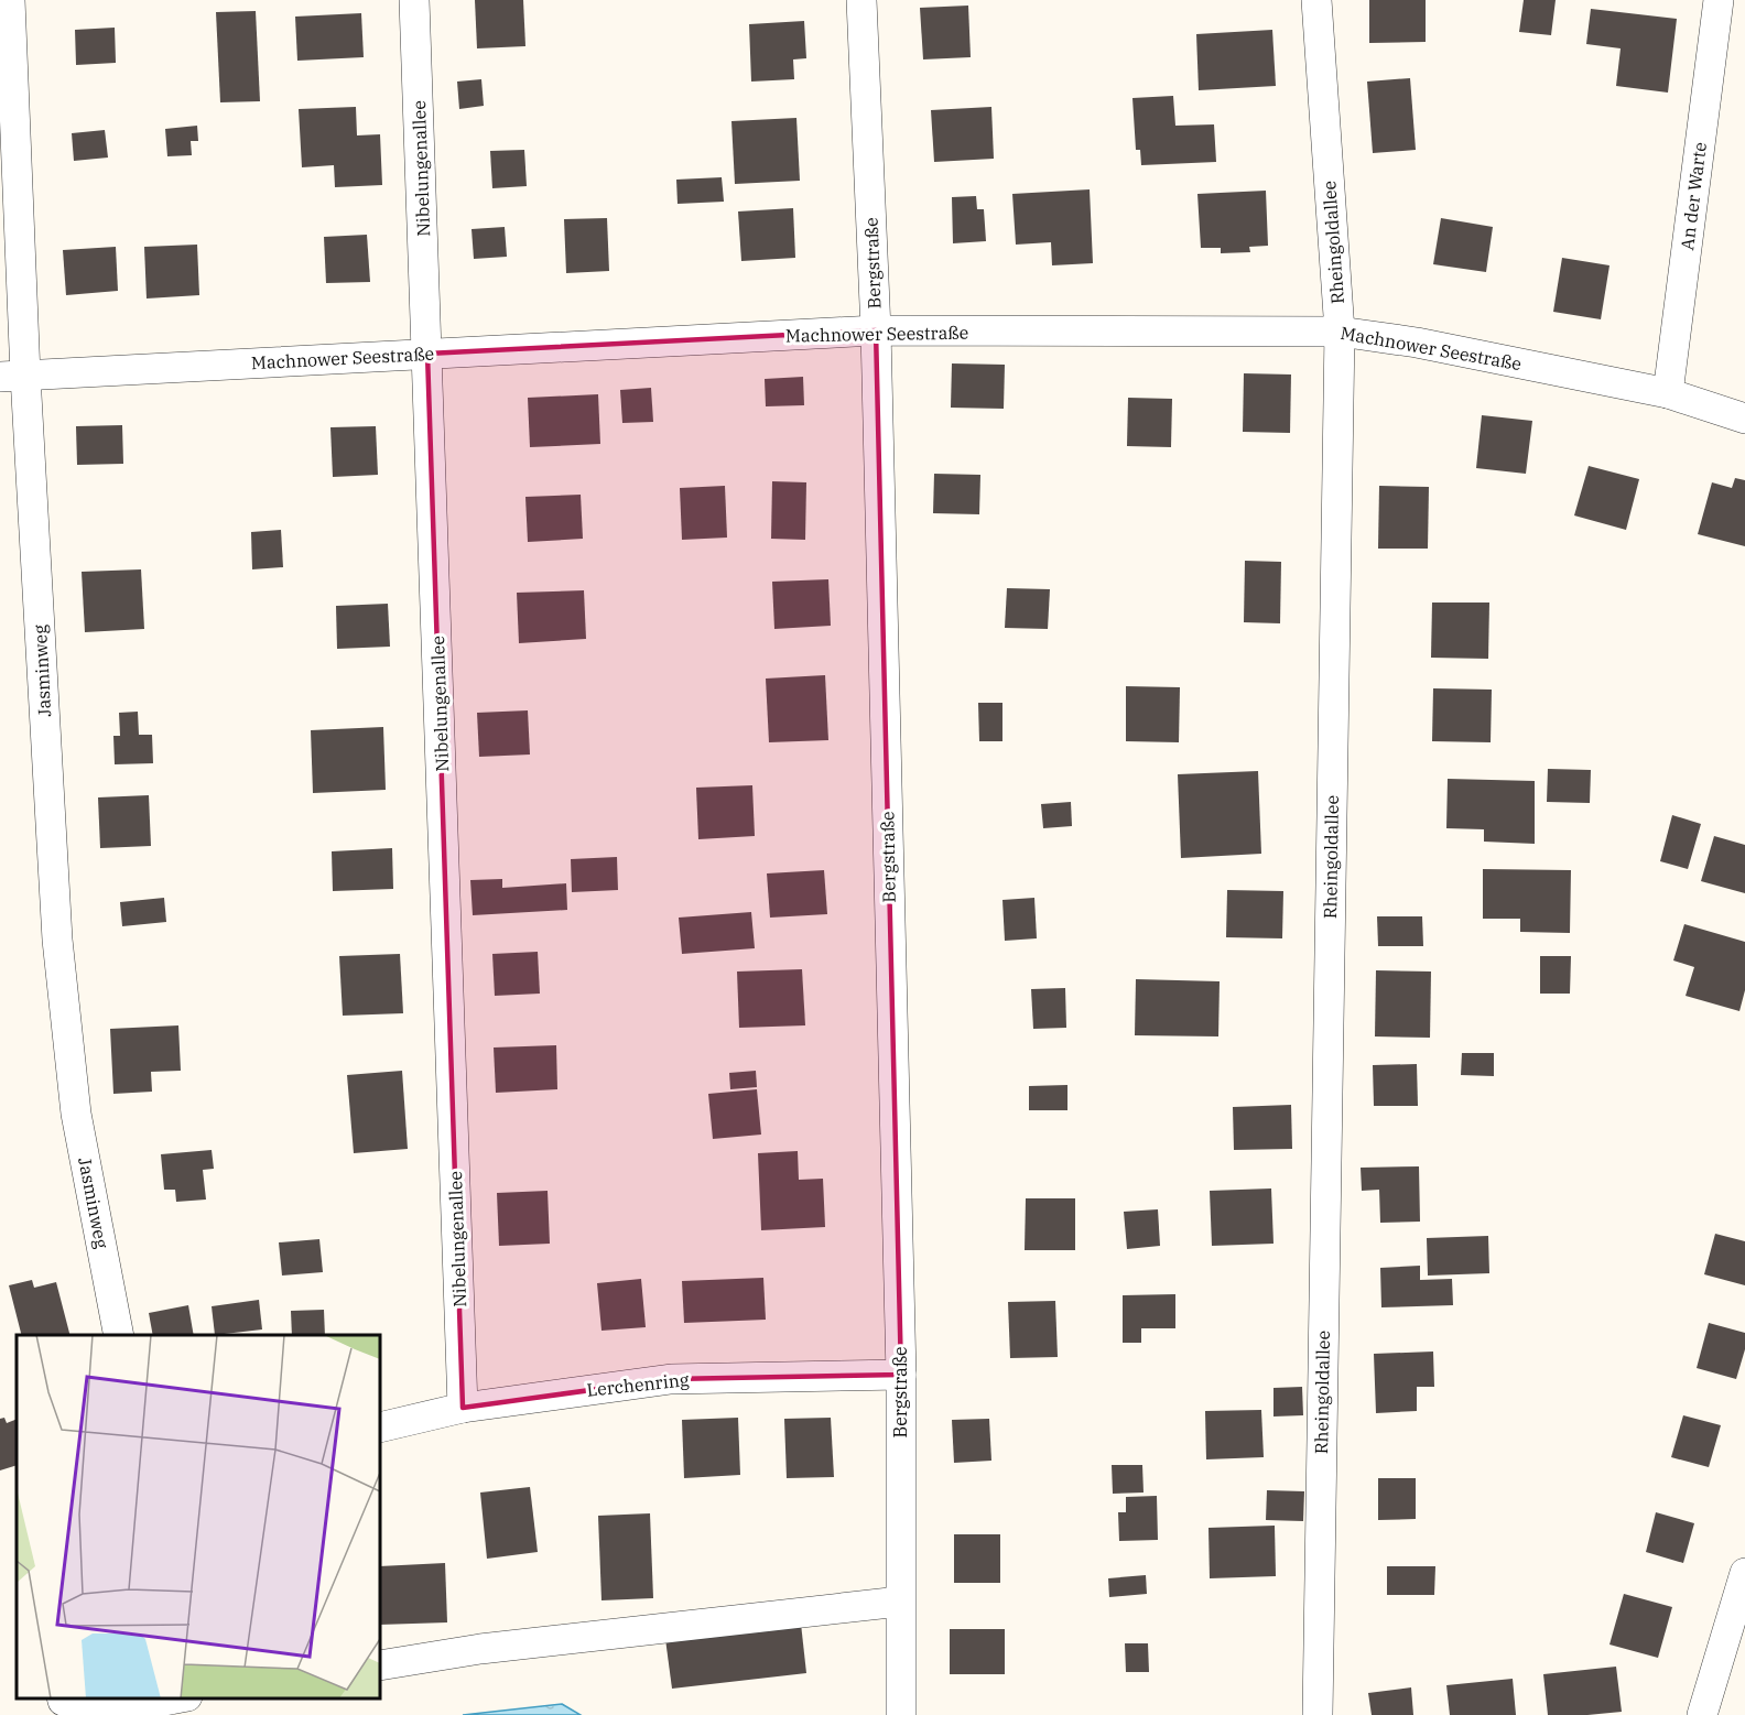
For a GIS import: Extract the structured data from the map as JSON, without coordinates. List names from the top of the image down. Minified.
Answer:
{"streets":{"street":["Nibelungenallee","An der Warte","Rheingoldallee","Bergstraße","Machnower Seestraße","Jasminweg","Lerchenring"]},"crossings":[["Nibelungenallee","Machnower Seestraße"],["Nibelungenallee","Lerchenring"],["An der Warte","Machnower Seestraße"],["Rheingoldallee","Machnower Seestraße"],["Bergstraße","Machnower Seestraße"],["Bergstraße","Lerchenring"],["Machnower Seestraße","Jasminweg"]]}
